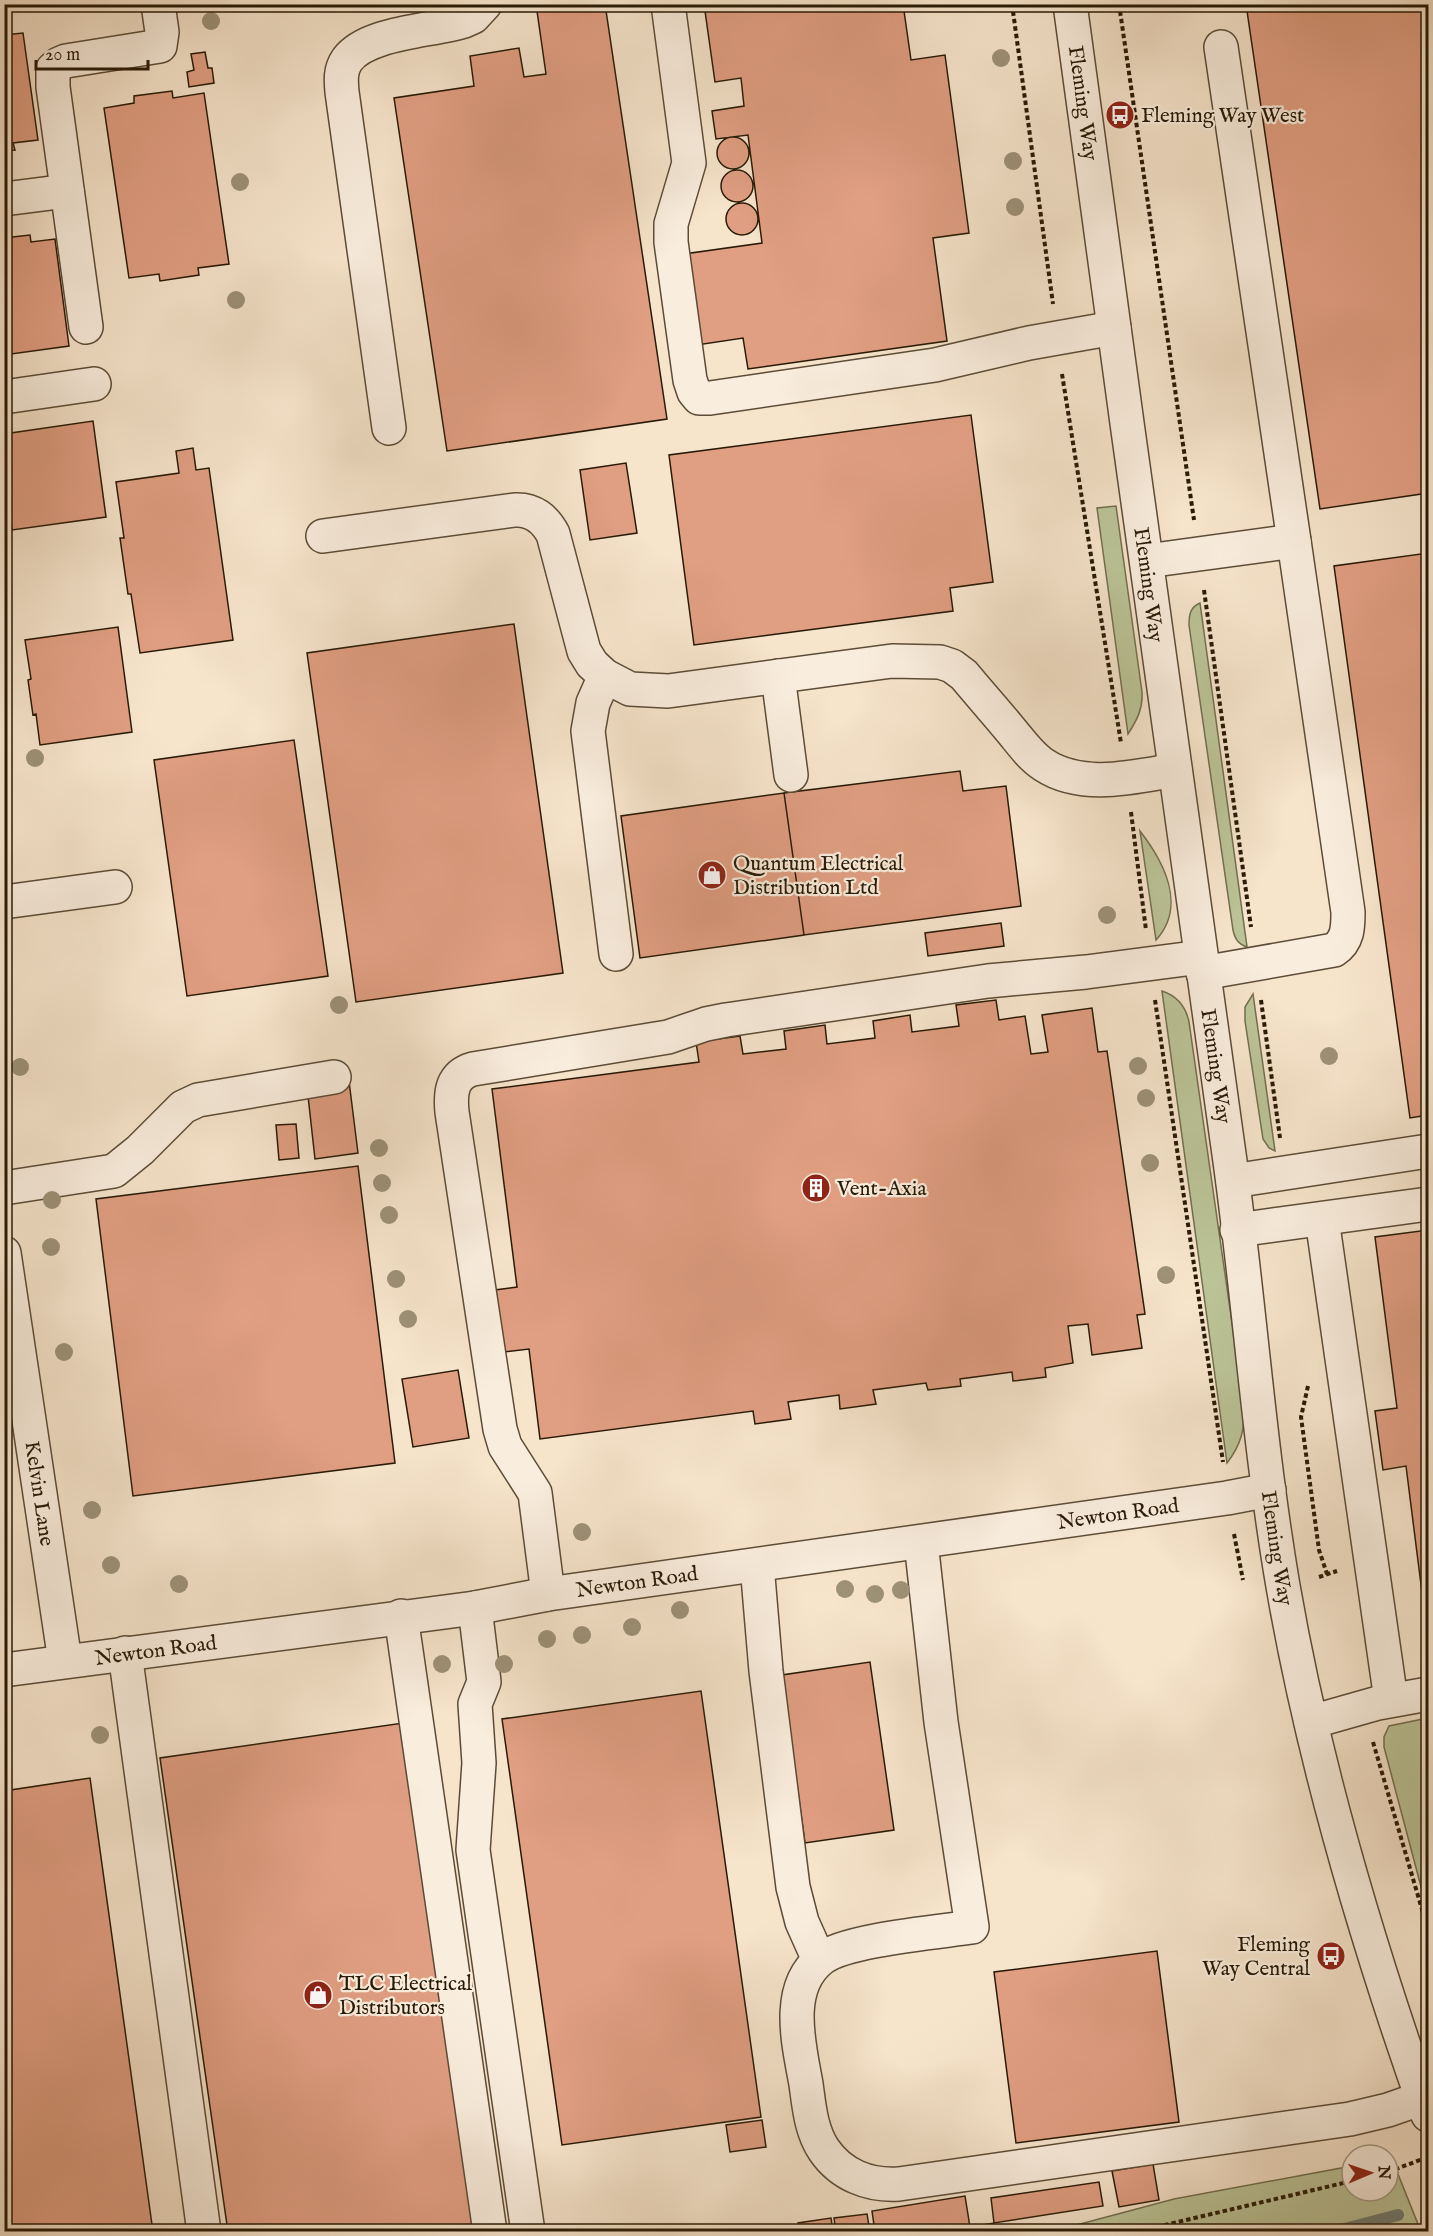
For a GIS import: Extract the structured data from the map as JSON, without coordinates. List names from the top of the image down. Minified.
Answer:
{"streets":{"street":["Fleming Way","Kelvin Lane","Newton Road"]},"crossings":[["Fleming Way","Newton Road"],["Kelvin Lane","Newton Road"]],"places":{"bus stop":["Fleming Way West","Fleming Way Central"],"shop":["Quantum Electrical Distribution Ltd","TLC Electrical Distributors"],"building":["Vent-Axia"]},"scale_bar":"20 m","north":"right"}
